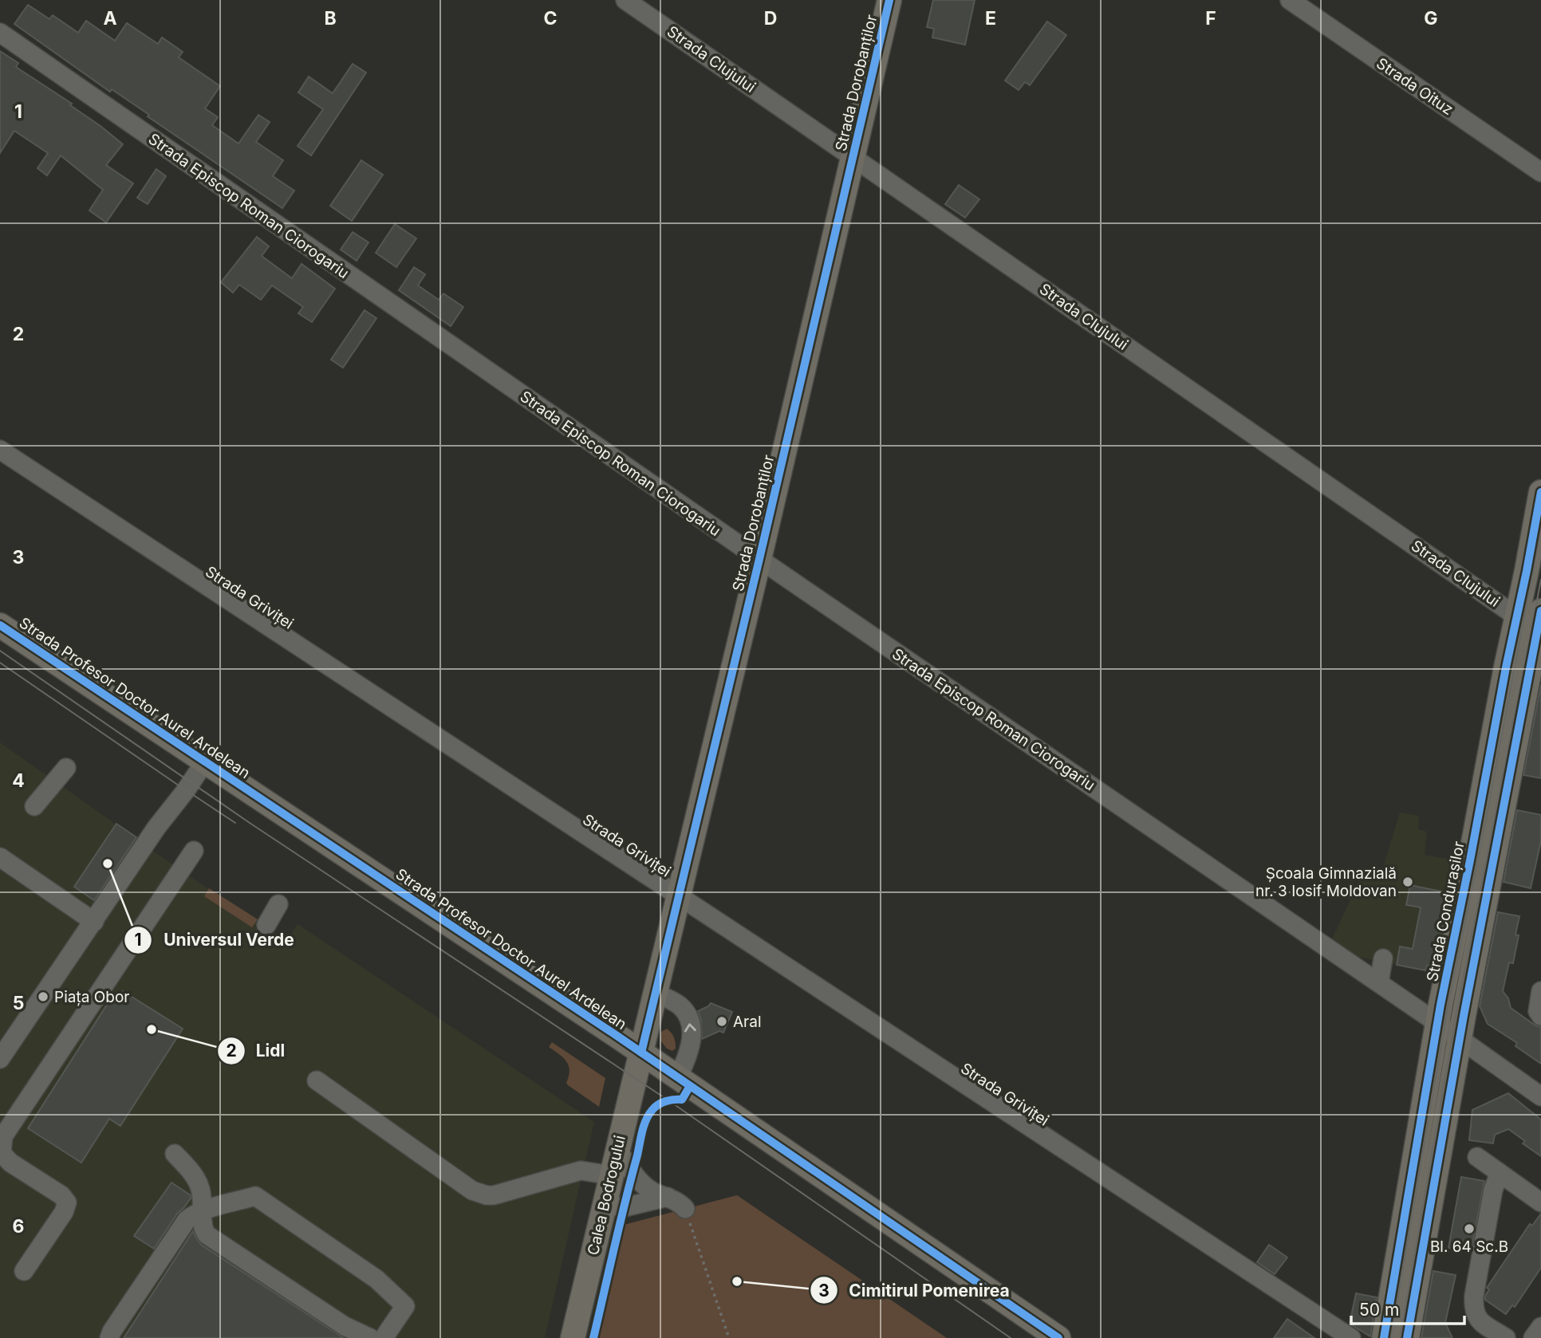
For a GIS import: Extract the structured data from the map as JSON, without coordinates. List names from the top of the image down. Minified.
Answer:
{"streets":{"main road":["Strada Dorobanților","Strada Profesor Doctor Aurel Ardelean","Strada Condurașilor","Calea Bodrogului"],"street":["Strada Clujului","Strada Oituz","Strada Episcop Roman Ciorogariu","Strada Griviței"]},"crossings":[["Strada Clujului","Strada Dorobanților"],["Strada Clujului","Strada Condurașilor"],["Strada Dorobanților","Strada Episcop Roman Ciorogariu"],["Strada Dorobanților","Strada Griviței"],["Strada Dorobanților","Strada Profesor Doctor Aurel Ardelean"],["Strada Dorobanților","Calea Bodrogului"],["Strada Episcop Roman Ciorogariu","Strada Condurașilor"],["Strada Profesor Doctor Aurel Ardelean","Calea Bodrogului"]],"places":["Universul Verde","Școala Gimnazială nr. 3 Iosif Moldovan","Piața Obor","Aral","Lidl","Bl. 64 Sc.B","Cimitirul Pomenirea"],"scale_bar":"50 m","grid":{"columns":["A","B","C","D","E","F","G"],"rows":["1","2","3","4","5","6"]}}
